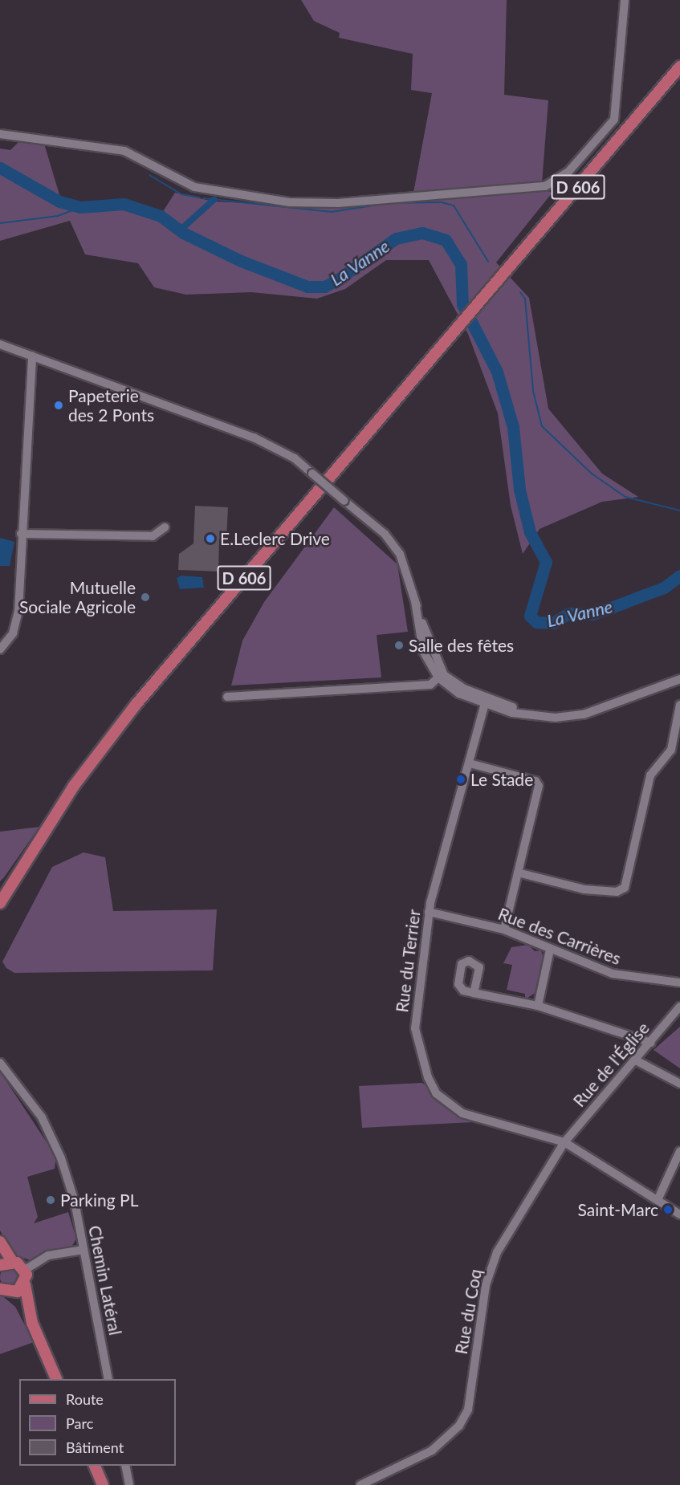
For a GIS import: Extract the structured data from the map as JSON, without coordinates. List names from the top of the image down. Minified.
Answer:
{"streets":{"main road":["D 606"],"street":["Rue des Carrières","Rue du Terrier","Rue de l'Église","Chemin Latéral","Rue du Coq"]},"crossings":[["Rue des Carrières","Rue du Terrier"],["Rue du Terrier","Rue de l'Église"],["Rue du Terrier","Rue du Coq"],["Rue de l'Église","Rue du Coq"]],"water":["La Vanne"],"places":["Papeterie des 2 Ponts","E.Leclerc Drive","Mutuelle Sociale Agricole","Salle des fêtes","Le Stade","Parking PL","Saint-Marc"],"legend":["Route","Parc","Bâtiment"]}
